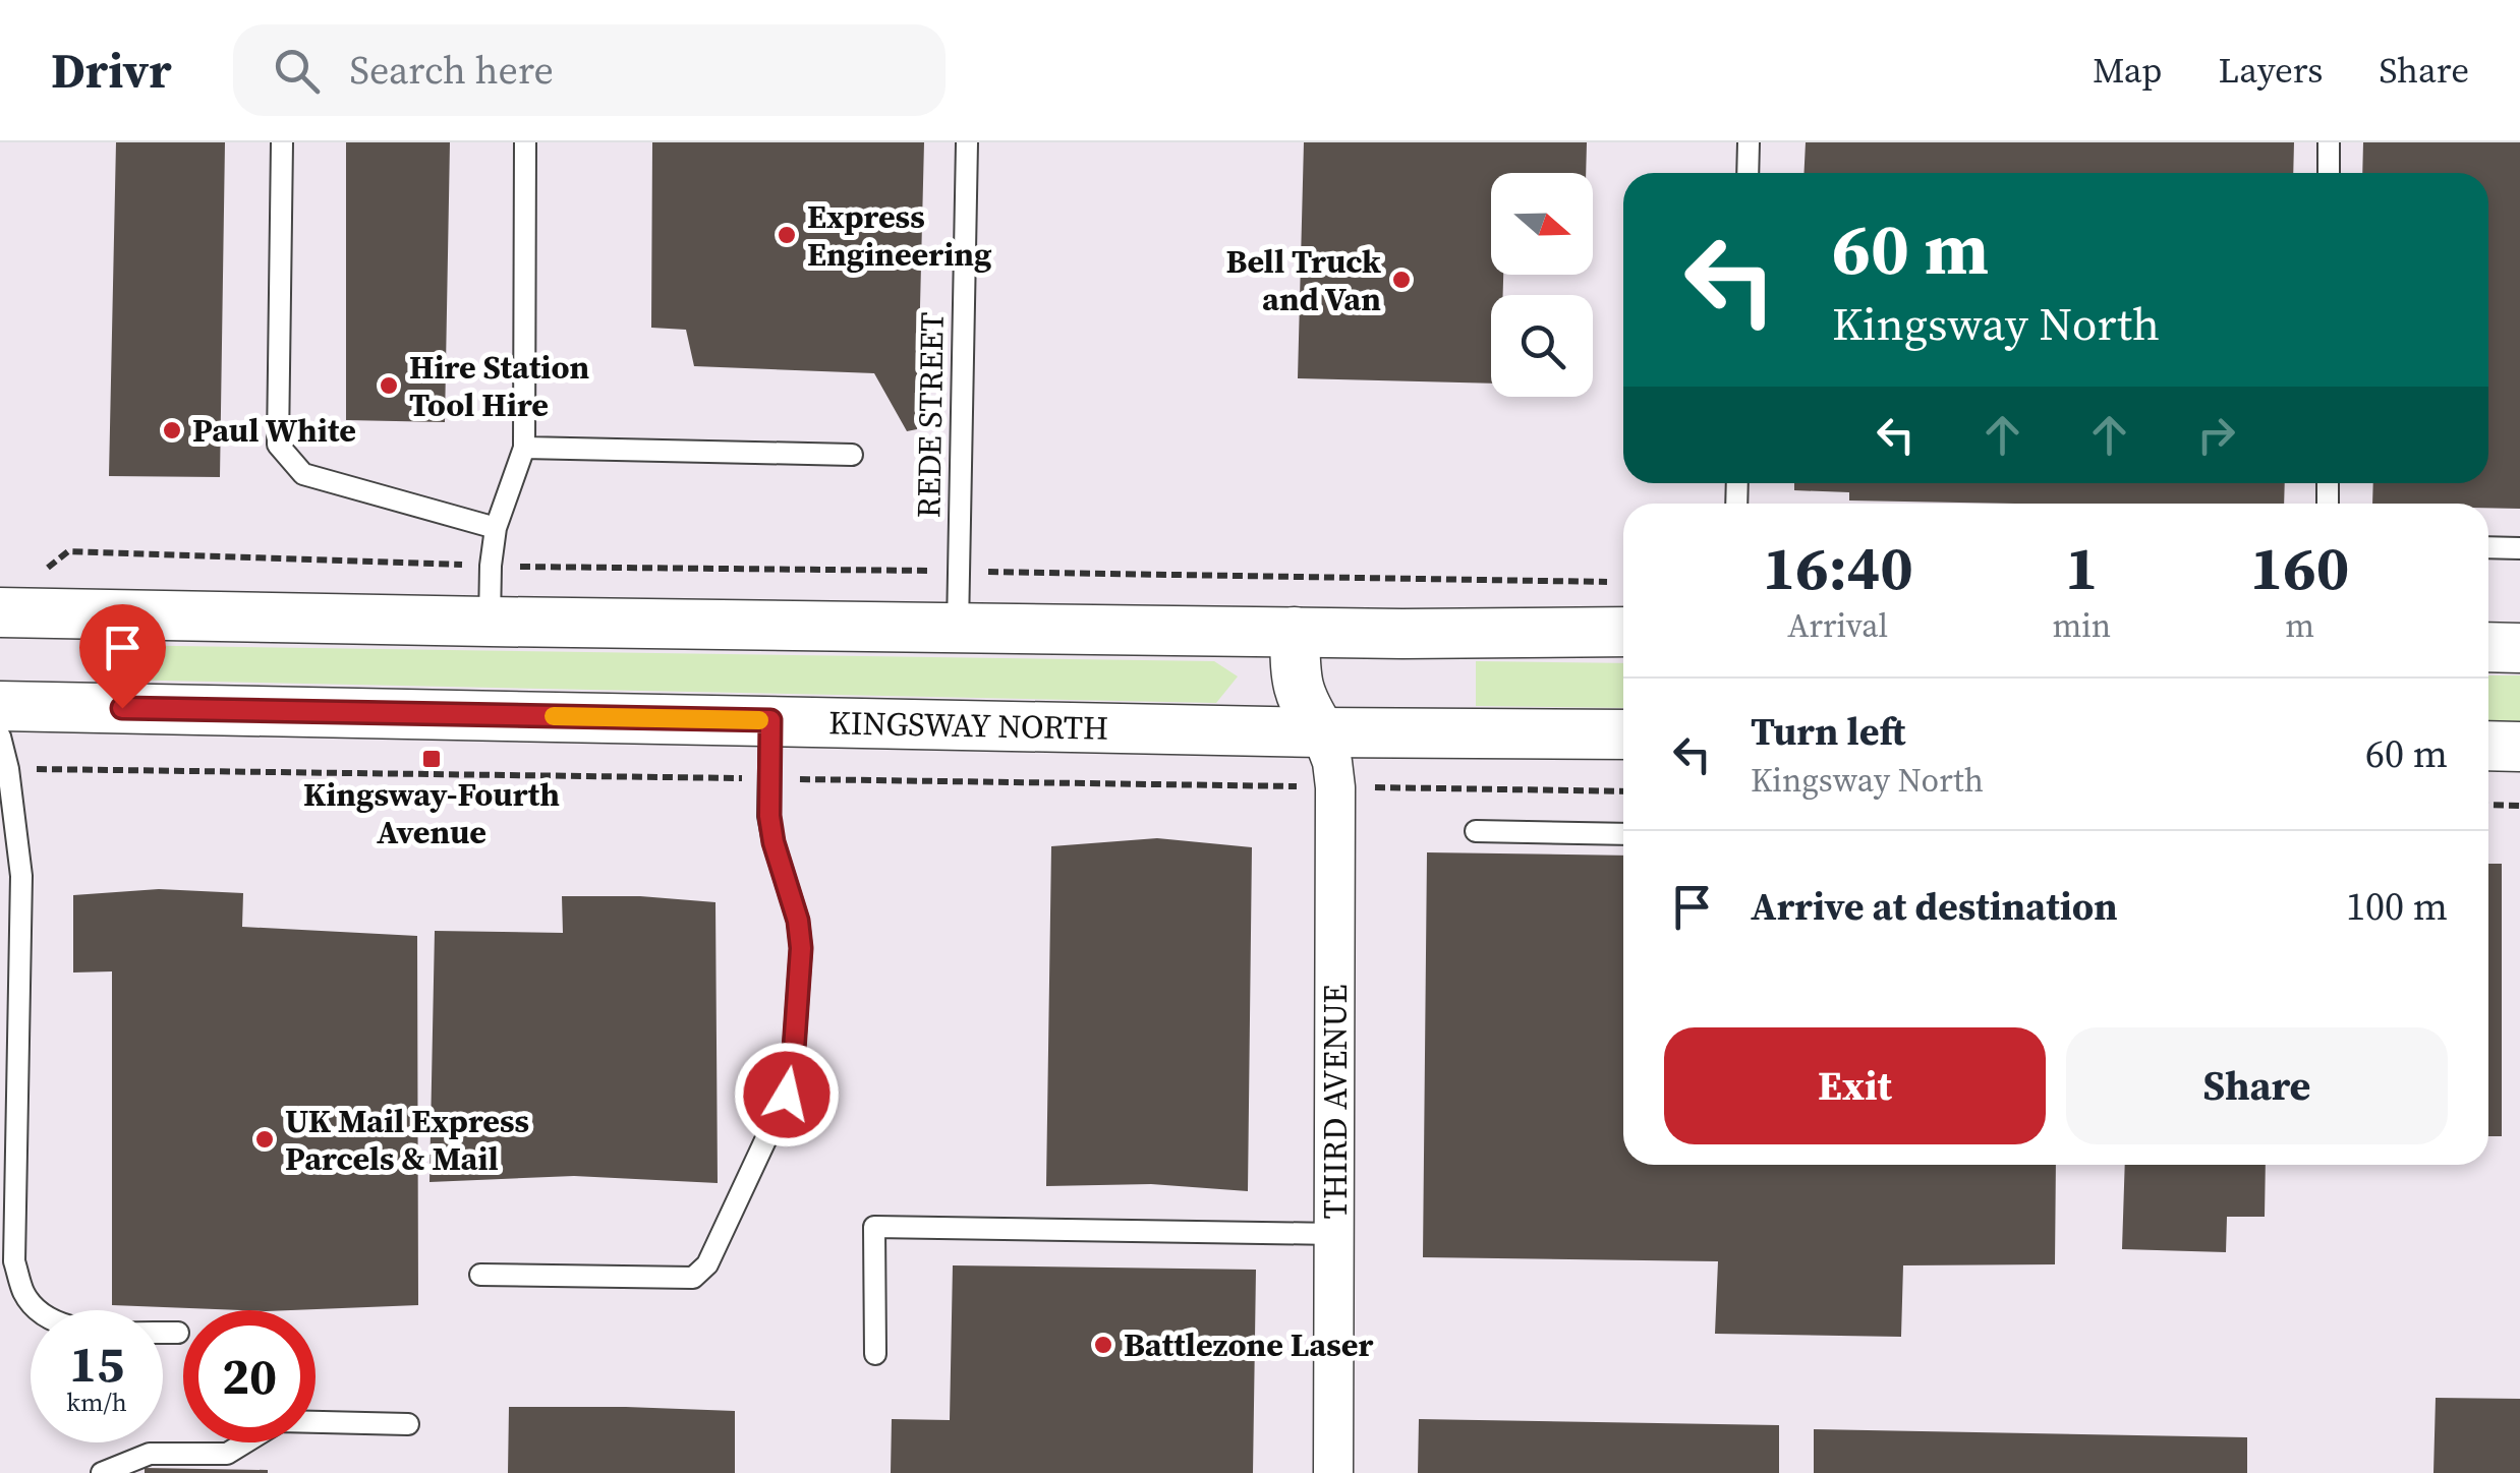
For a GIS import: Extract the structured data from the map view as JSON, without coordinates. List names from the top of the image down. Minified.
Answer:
{"streets":{"street":["KINGSWAY NORTH","THIRD AVENUE"],"lane":["REDE STREET"]},"crossings":[["KINGSWAY NORTH","THIRD AVENUE"]],"places":{"other":["Express Engineering","Bell Truck and Van","Hire Station Tool Hire","Paul White","UK Mail Express Parcels & Mail","Battlezone Laser"],"transit":["Kingsway-Fourth Avenue"]},"north":"right","page":{"header":"Drivr","search":"Search here","nav":["Map","Layers","Share"],"turn":["60 m","Kingsway North"],"eta":["16:40","Arrival","1","min","160","m"],"list":[{"name":"Turn left","note":"Kingsway North","value":"60 m"},{"name":"Arrive at destination","value":"100 m"}],"buttons":["Exit","Share"],"speed":"15 km/h","limit":"20"}}
